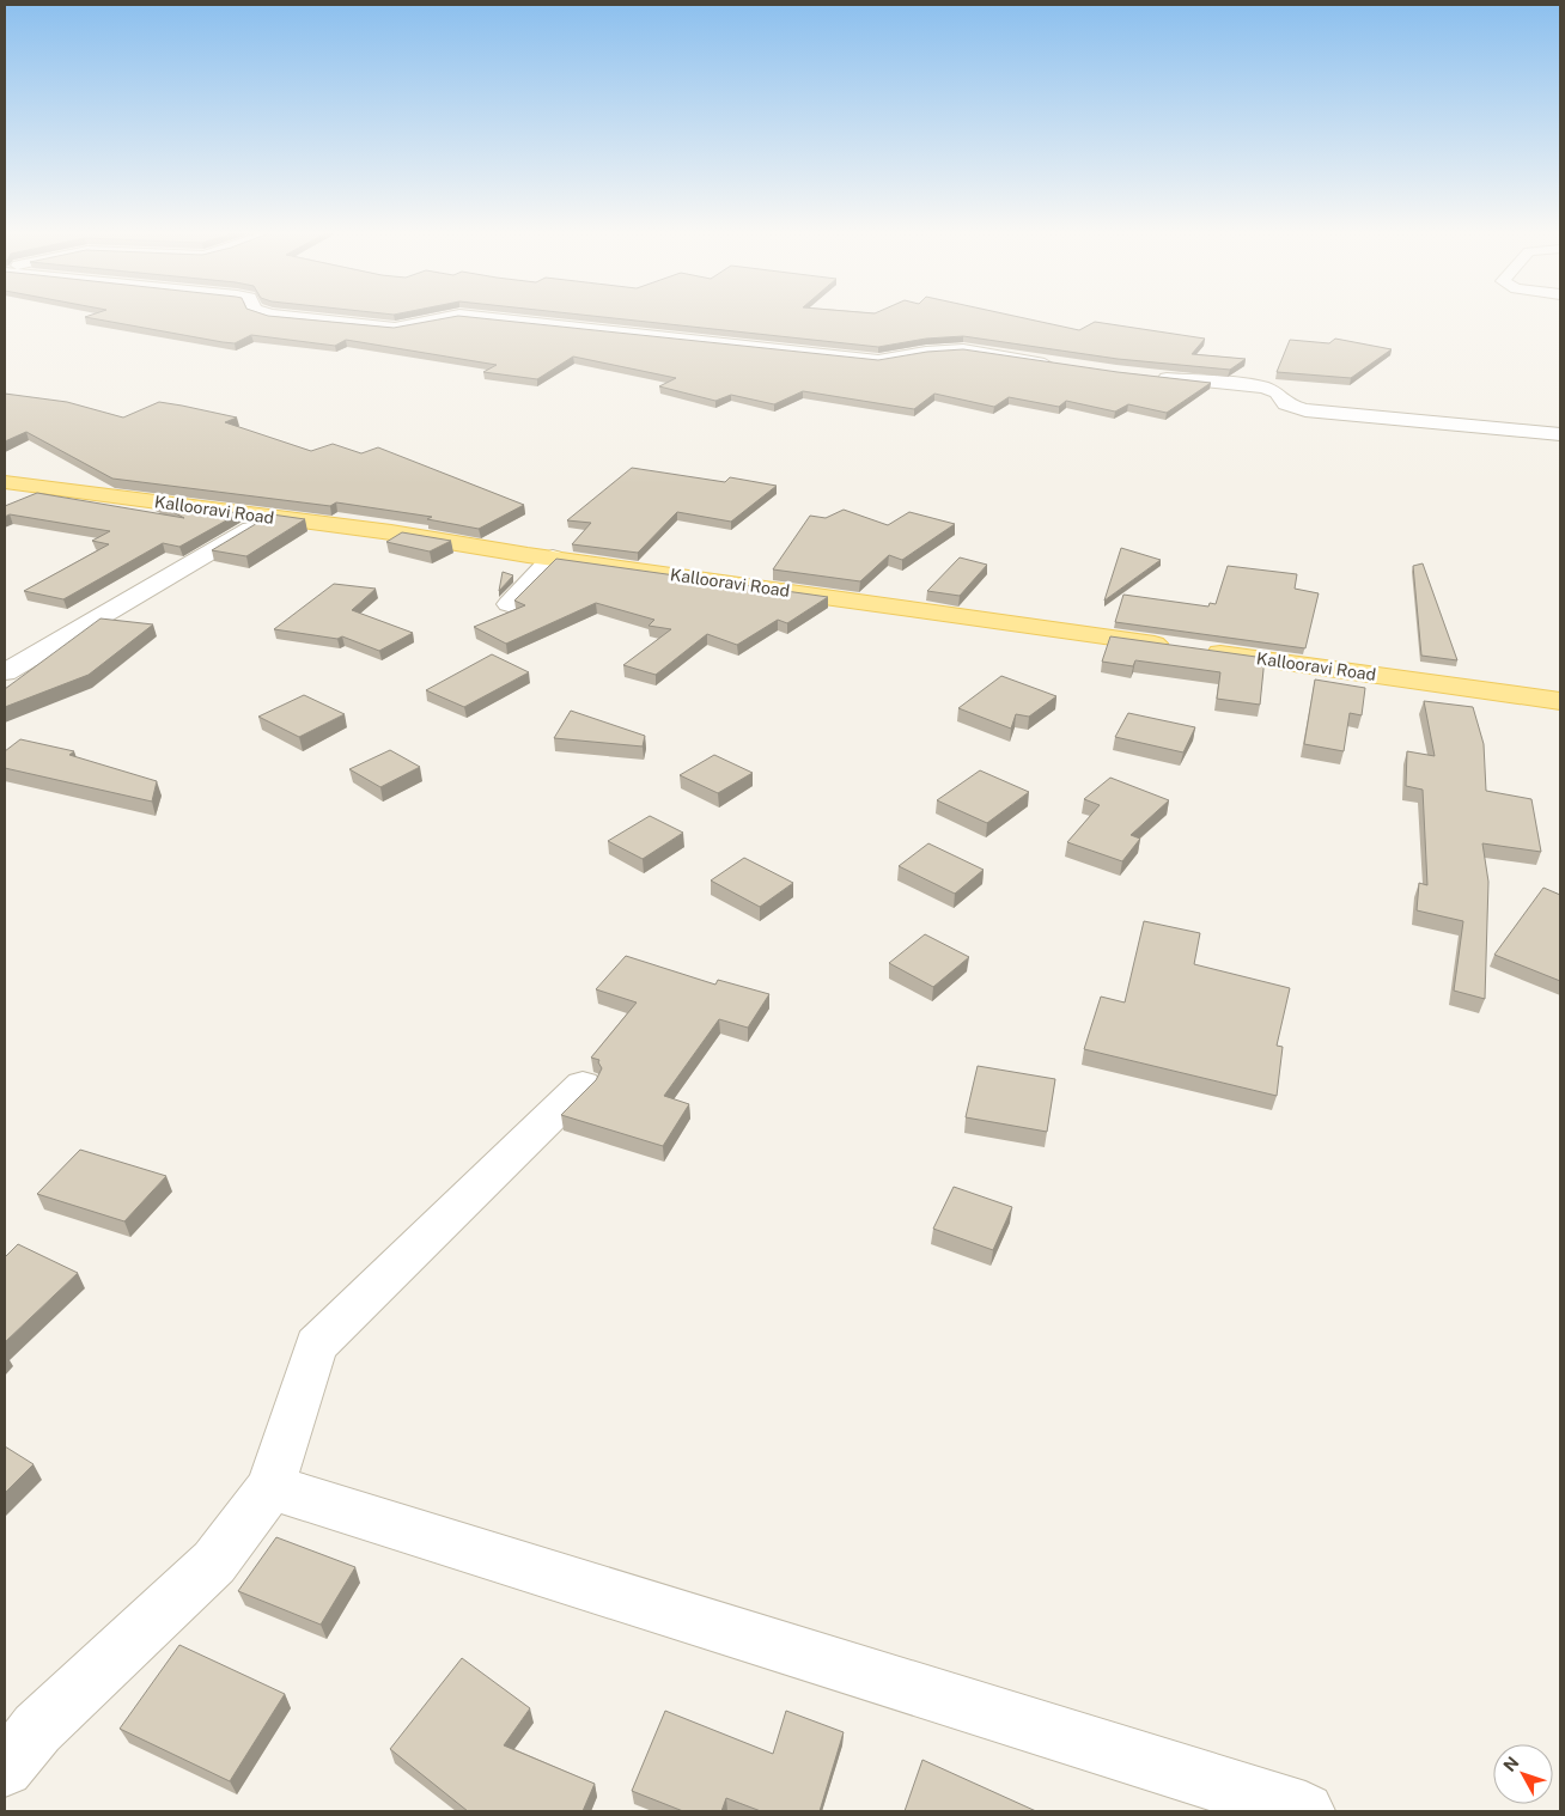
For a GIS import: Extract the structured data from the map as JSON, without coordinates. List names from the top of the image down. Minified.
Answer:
{"streets":{"main road":["Kallooravi Road"]},"north":"top left"}
